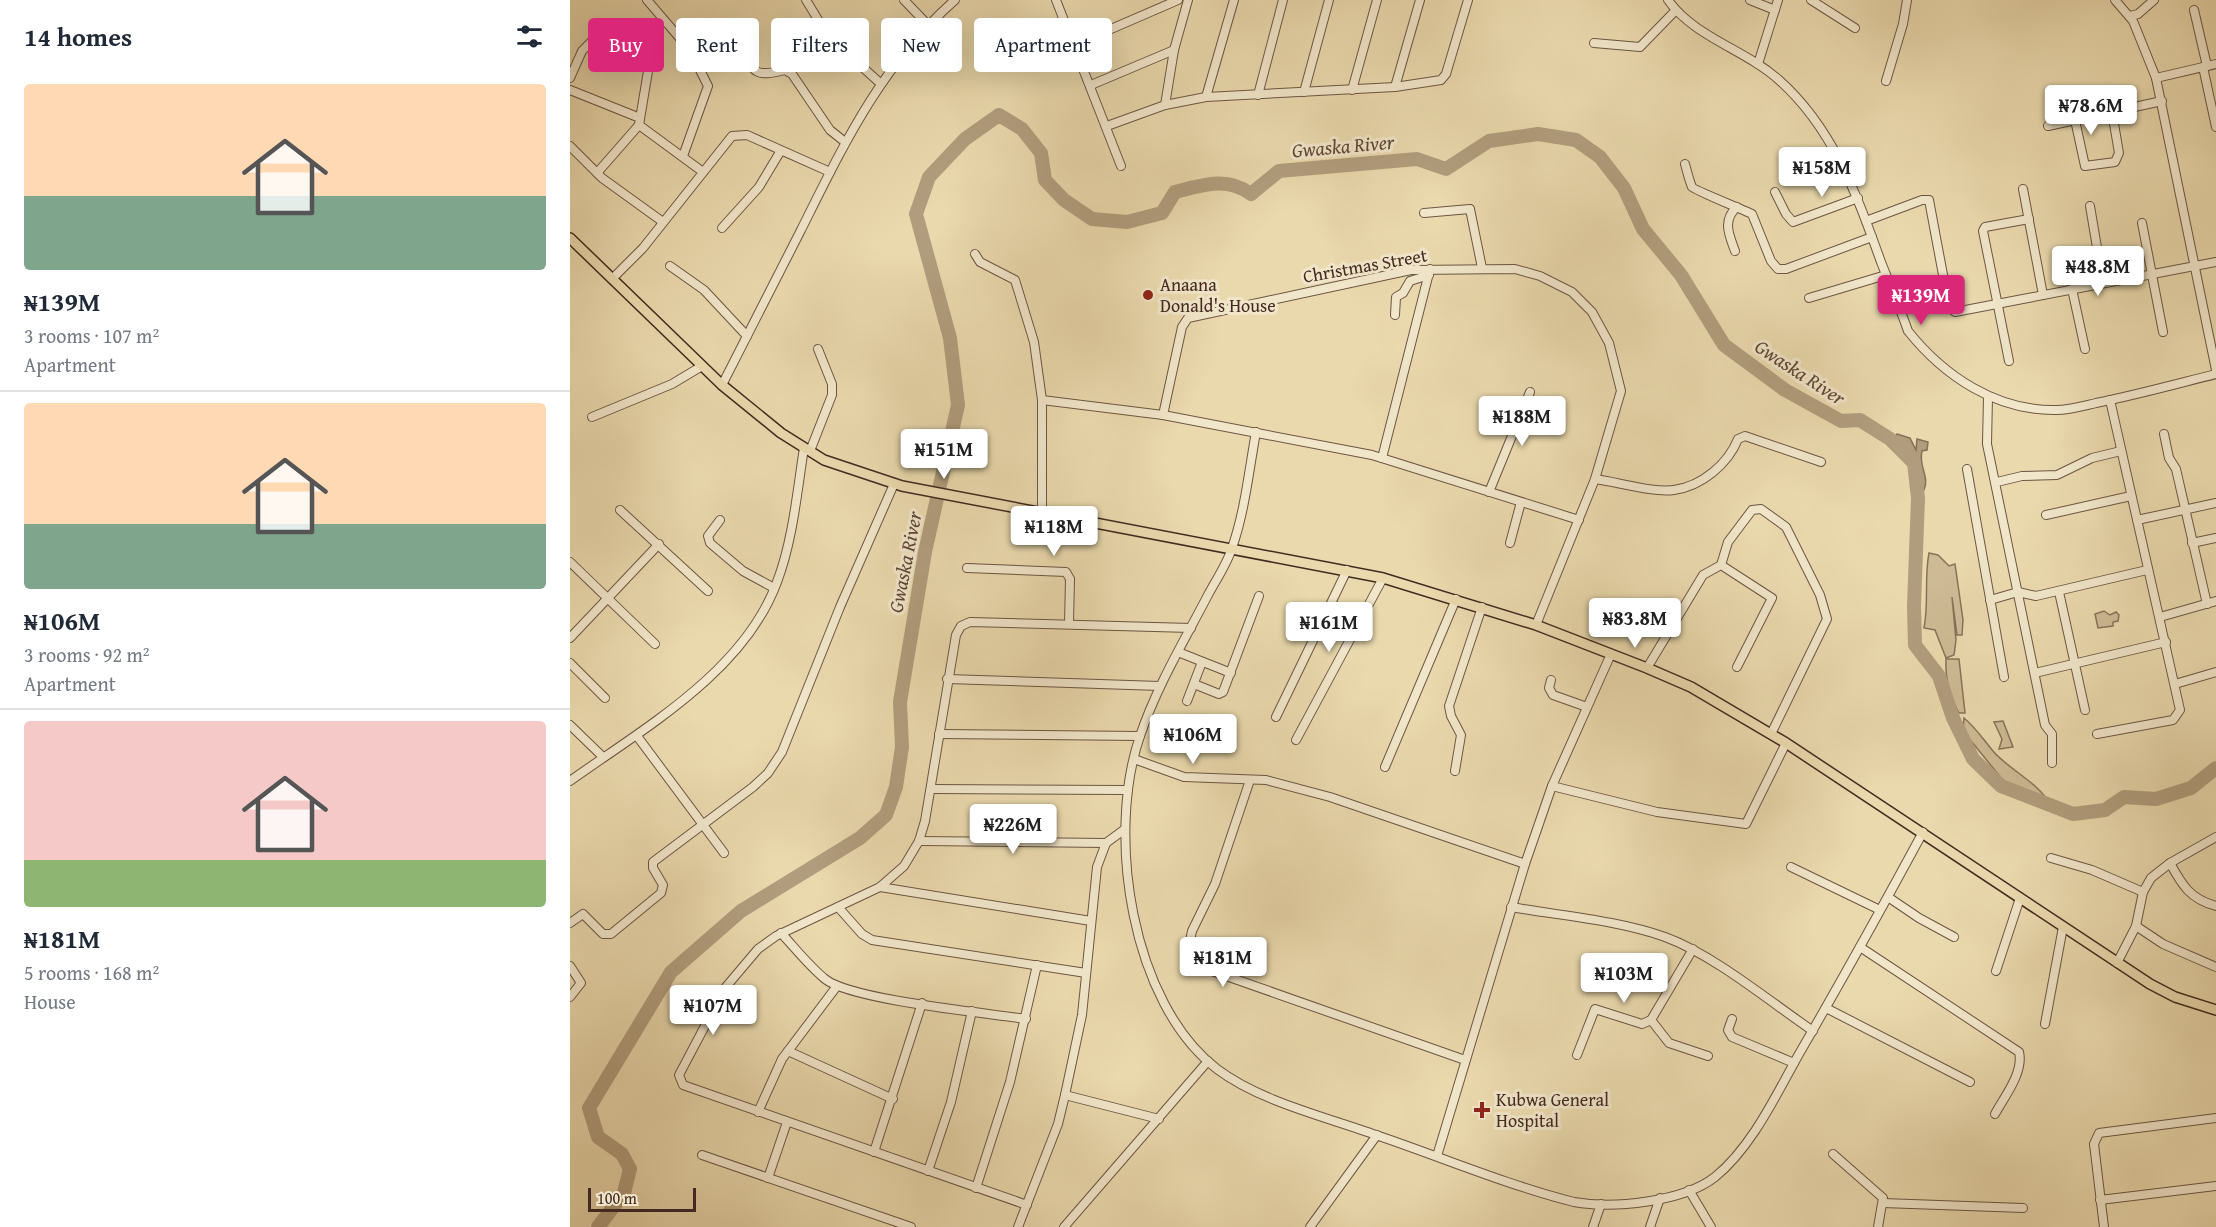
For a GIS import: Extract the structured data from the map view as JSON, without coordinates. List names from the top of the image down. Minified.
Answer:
{"streets":{"street":["Christmas Street"]},"water":["Gwaska River"],"places":{"other":["Anaana Donald's House"],"health":["Kubwa General Hospital"]},"scale_bar":"100 m","page":{"heading":"14 homes","chip":["Buy","Rent","Filters","New","Apartment"],"list":[{"name":"₦139M","note":"3 rooms · 107 m² · Apartment"},{"name":"₦106M","note":"3 rooms · 92 m² · Apartment"},{"name":"₦181M","note":"5 rooms · 168 m² · House"}],"price":["₦78.6M","₦158M","₦48.8M","₦139M","₦188M","₦151M","₦118M","₦83.8M","₦161M","₦106M","₦226M","₦181M","₦103M","₦107M"],"scale":"100 m"}}
